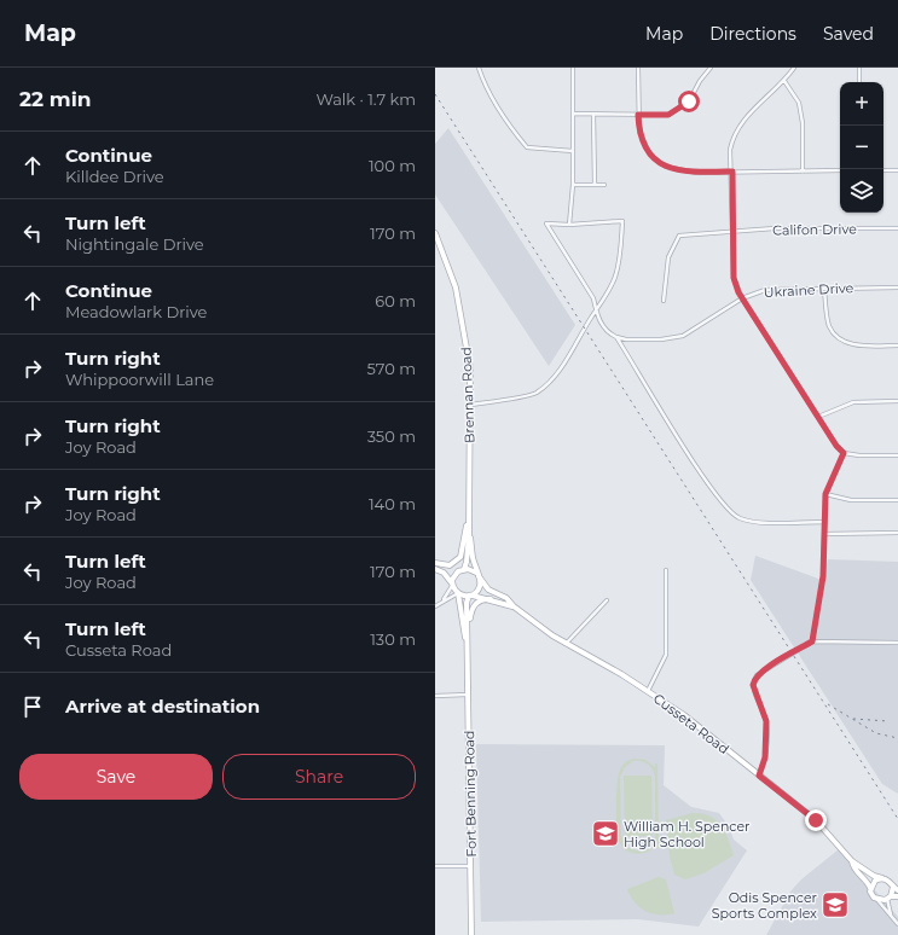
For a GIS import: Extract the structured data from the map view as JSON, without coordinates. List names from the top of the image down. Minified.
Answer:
{"streets":{"street":["Califon Drive","Ukraine Drive","Brennan Road","Cusseta Road","Fort Benning Road"]},"crossings":[["Brennan Road","Cusseta Road"],["Brennan Road","Fort Benning Road"],["Cusseta Road","Fort Benning Road"]],"places":{"school or university":["William H. Spencer High School","Odis Spencer Sports Complex"]},"page":{"header":"Map","nav":["Map","Directions","Saved"],"heading":["22 min","Walk · 1.7 km"],"map_buttons":["+","−"],"list":[["Continue","Killdee Drive","100 m"],["Turn left","Nightingale Drive","170 m"],["Continue","Meadowlark Drive","60 m"],["Turn right","Whippoorwill Lane","570 m"],["Turn right","Joy Road","350 m"],["Turn right","Joy Road","140 m"],["Turn left","Joy Road","170 m"],["Turn left","Cusseta Road","130 m"],"Arrive at destination"],"buttons":["Save","Share"]}}
